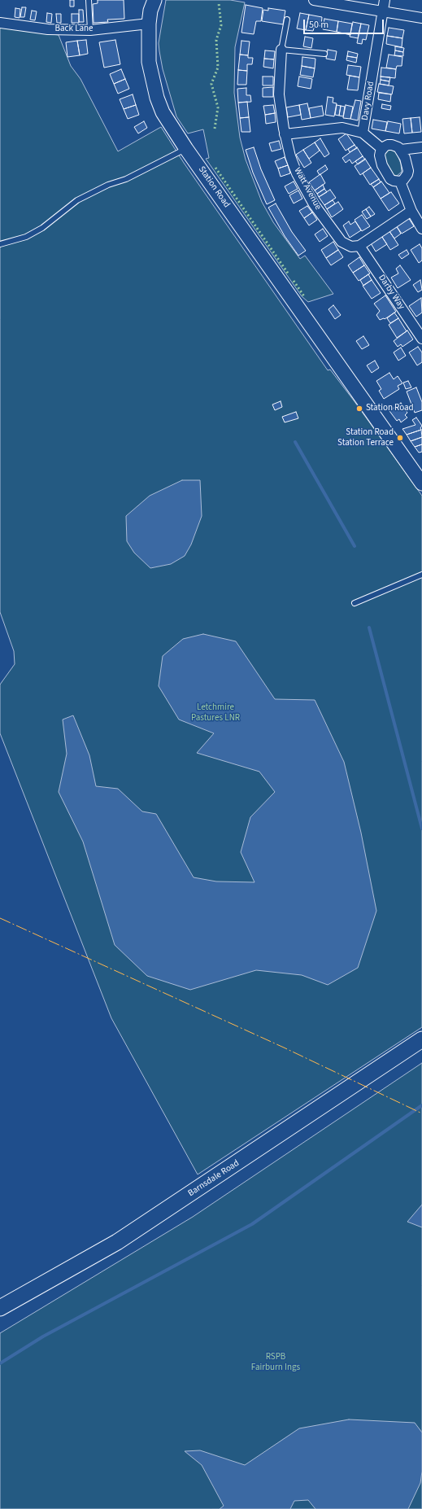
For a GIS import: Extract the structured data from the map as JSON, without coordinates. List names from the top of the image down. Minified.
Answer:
{"streets":{"main road":["Barnsdale Road"],"street":["Back Lane","Davy Road","Station Road","Watt Avenue","Darby Way"]},"crossings":[["Back Lane","Station Road"],["Davy Road","Watt Avenue"],["Watt Avenue","Darby Way"]],"parks":["Letchmire Pastures LNR","RSPB Fairburn Ings"],"places":["Station Road","Station Road Station Terrace"],"scale_bar":"50 m"}
